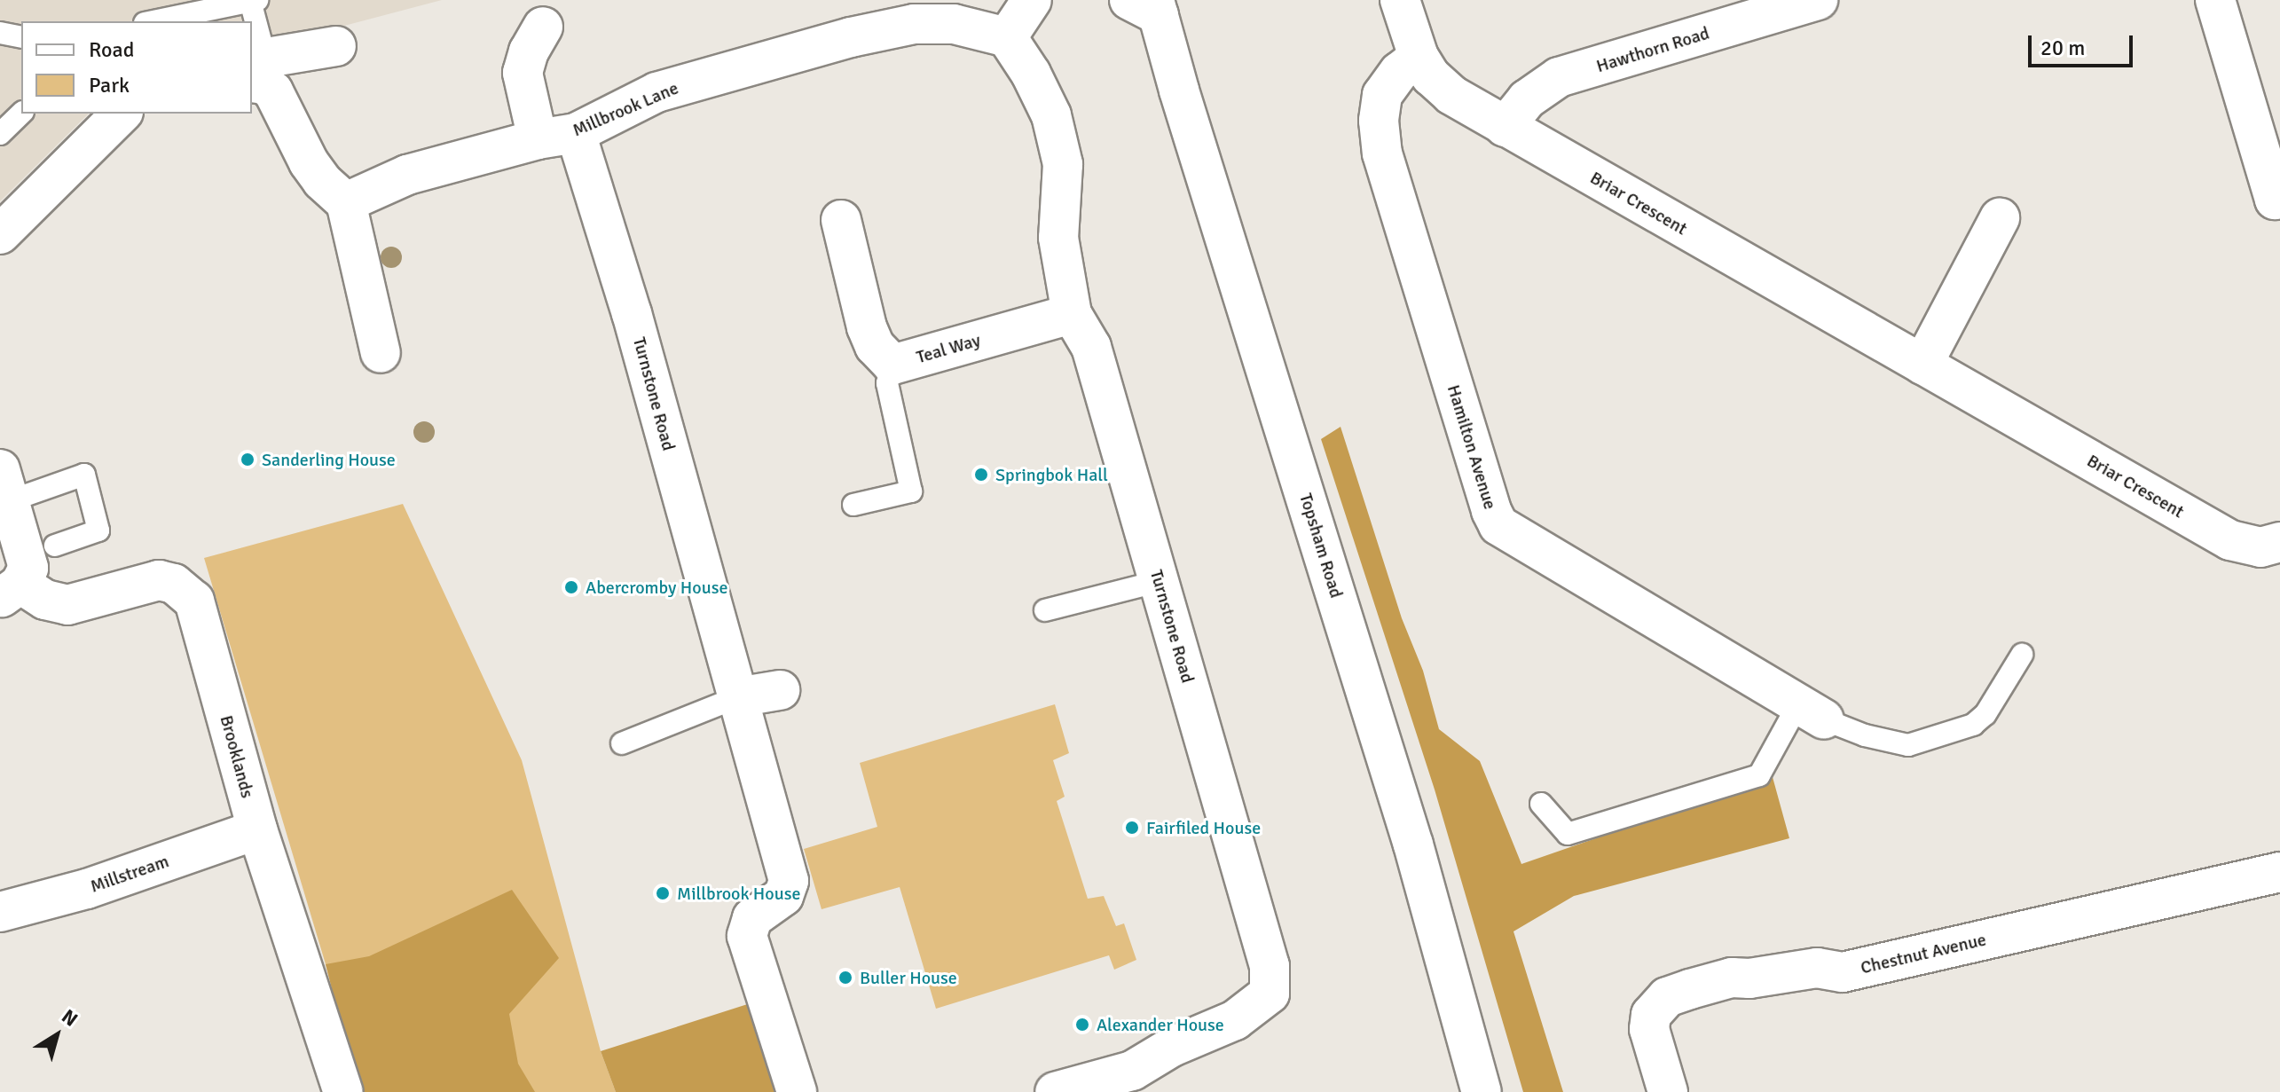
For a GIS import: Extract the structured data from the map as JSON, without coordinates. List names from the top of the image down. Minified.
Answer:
{"streets":{"street":["Hawthorn Road","Millbrook Lane","Briar Crescent","Teal Way","Turnstone Road","Hamilton Avenue","Topsham Road","Brooklands","Millstream","Chestnut Avenue"]},"crossings":[["Hawthorn Road","Briar Crescent"],["Millbrook Lane","Turnstone Road"],["Briar Crescent","Hamilton Avenue"],["Teal Way","Turnstone Road"],["Brooklands","Millstream"]],"places":["Sanderling House","Springbok Hall","Abercromby House","Fairfiled House","Millbrook House","Buller House","Alexander House"],"legend":["Road","Park"],"scale_bar":"20 m","north":"top right"}
